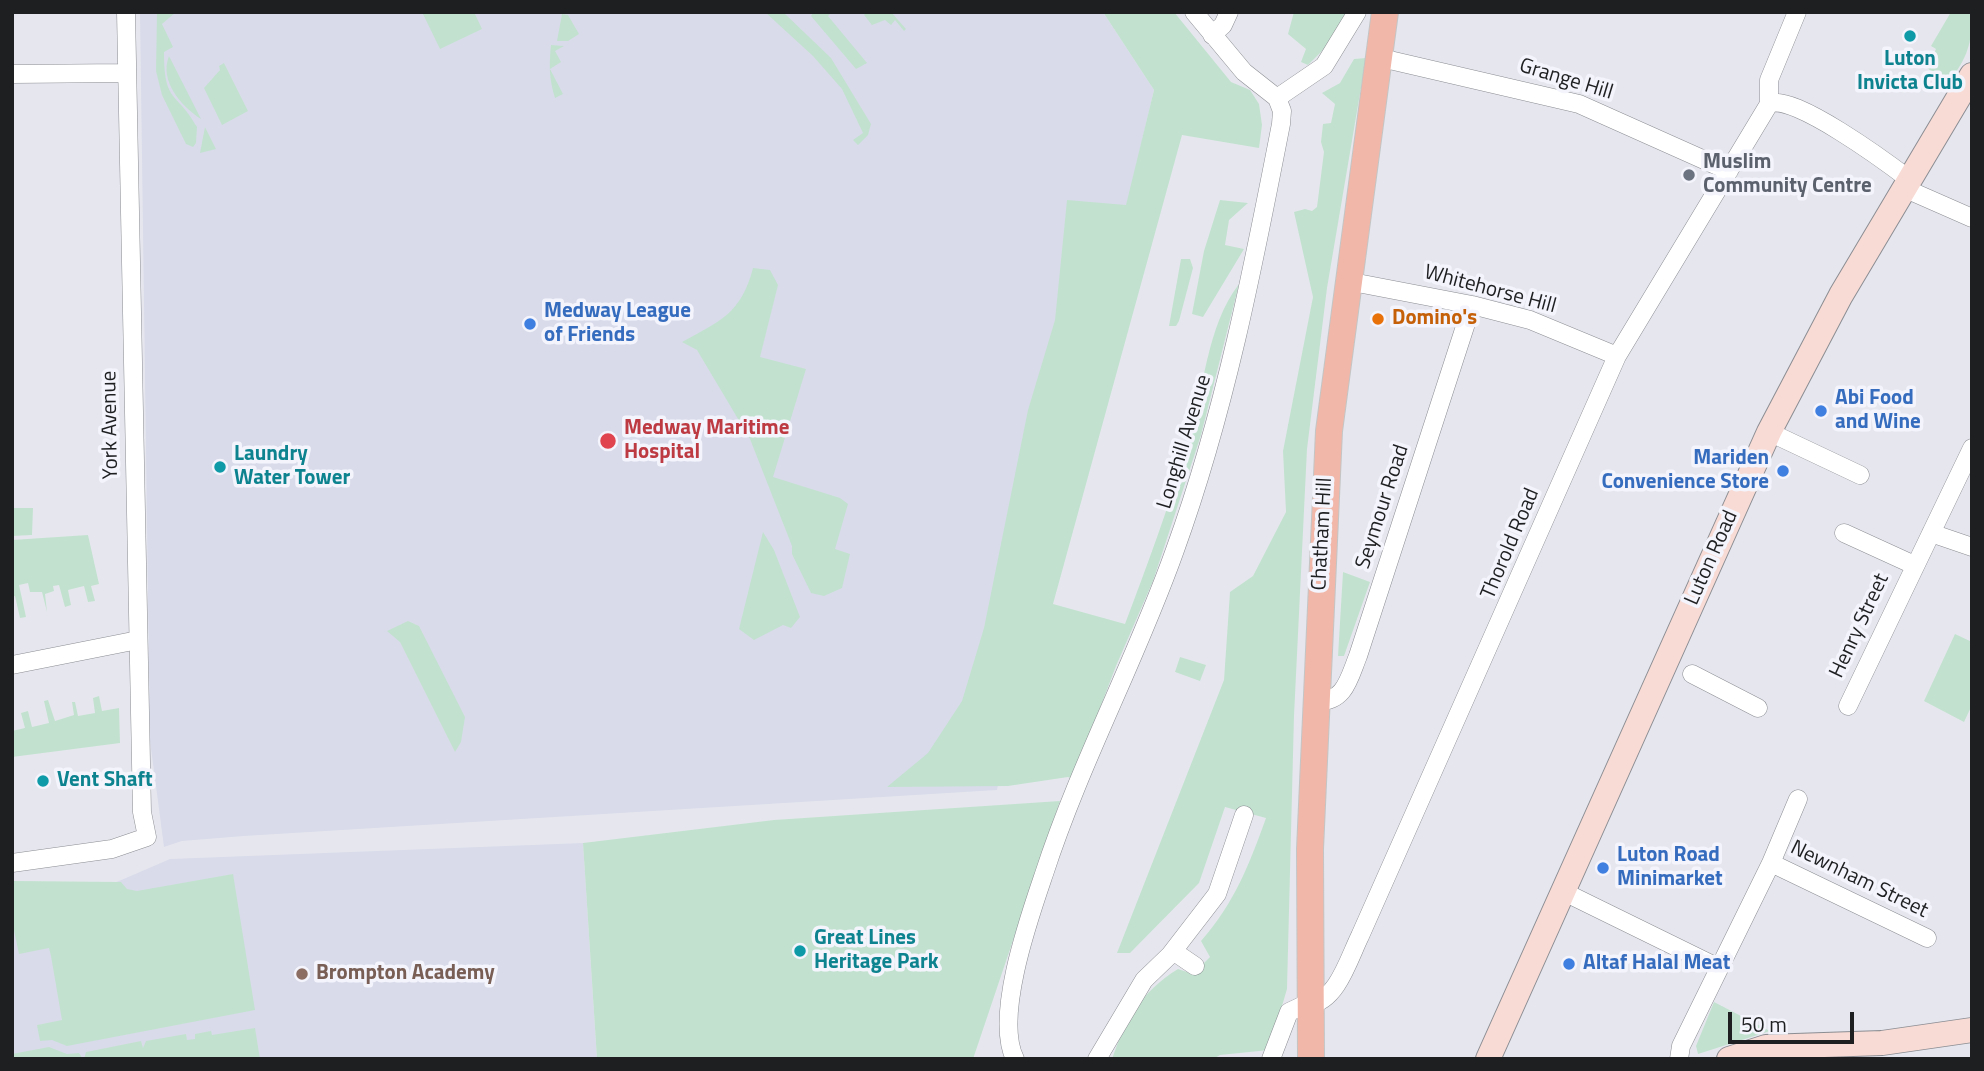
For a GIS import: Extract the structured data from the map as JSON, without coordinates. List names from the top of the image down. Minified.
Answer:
{"streets":{"main road":["Chatham Hill"],"street":["Grange Hill","Whitehorse Hill","York Avenue","Longhill Avenue","Seymour Road","Thorold Road","Luton Road","Henry Street","Newnham Street"]},"crossings":[["Grange Hill","Chatham Hill"],["Grange Hill","Thorold Road"],["Whitehorse Hill","Seymour Road"],["Whitehorse Hill","Chatham Hill"],["Whitehorse Hill","Thorold Road"],["Seymour Road","Chatham Hill"],["Chatham Hill","Thorold Road"]],"places":["Luton Invicta Club","Muslim Community Centre","Domino's","Medway League of Friends","Abi Food and Wine","Medway Maritime Hospital","Laundry Water Tower","Mariden Convenience Store","Vent Shaft","Luton Road Minimarket","Great Lines Heritage Park","Altaf Halal Meat","Brompton Academy"],"scale_bar":"50 m"}
